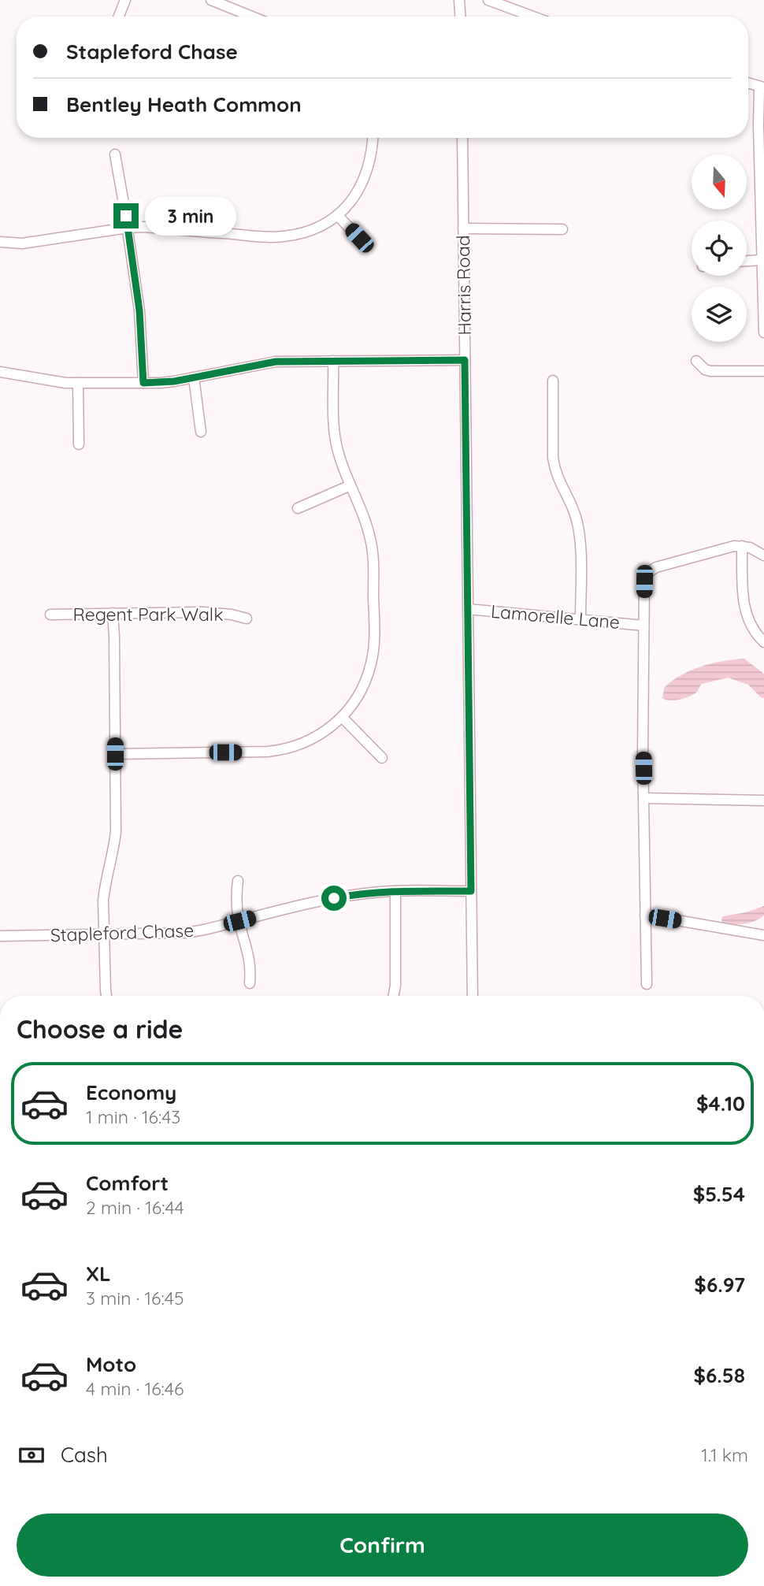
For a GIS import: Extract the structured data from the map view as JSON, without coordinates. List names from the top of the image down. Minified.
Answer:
{"streets":{"street":["Harris Road","Regent Park Walk","Lamorelle Lane","Stapleford Chase"]},"crossings":[["Harris Road","Lamorelle Lane"],["Harris Road","Stapleford Chase"]],"north":"bottom","page":{"banner":["Stapleford Chase","Bentley Heath Common"],"bubble":"3 min","heading":"Choose a ride","list":[{"name":"Economy","note":"1 min · 16:43","value":"$4.10"},{"name":"Comfort","note":"2 min · 16:44","value":"$5.54"},{"name":"XL","note":"3 min · 16:45","value":"$6.97"},{"name":"Moto","note":"4 min · 16:46","value":"$6.58"}],"pay":["Cash","1.1 km"],"buttons":"Confirm"}}
